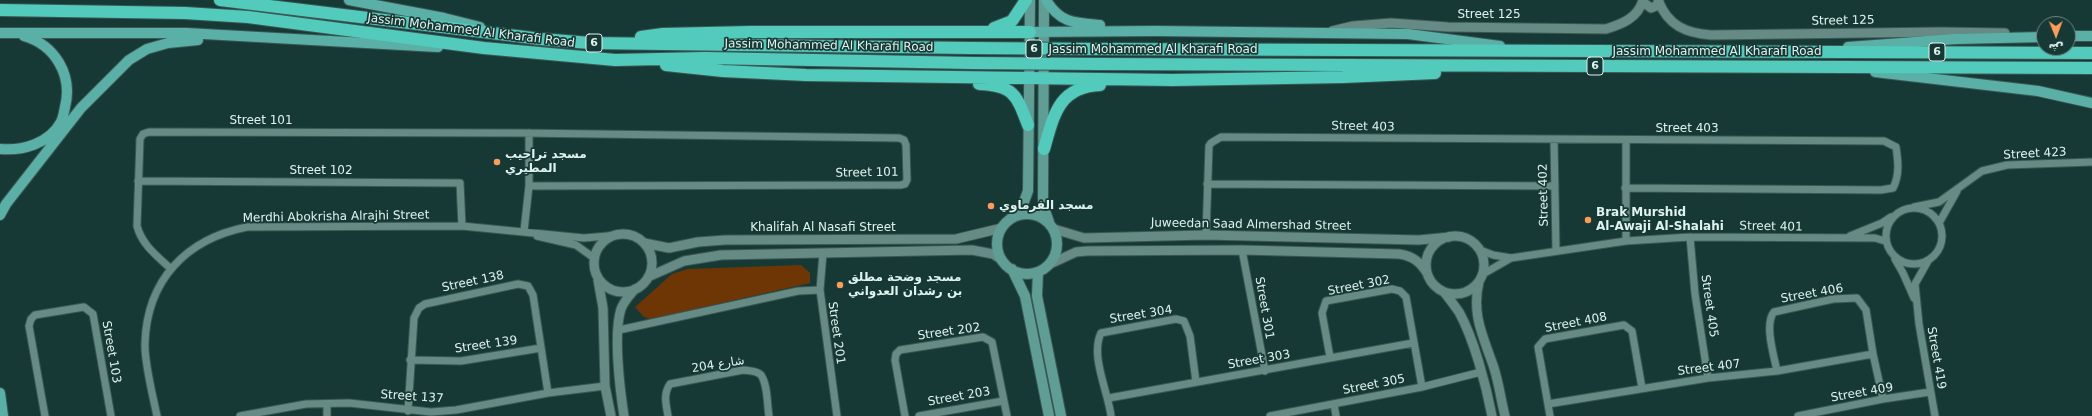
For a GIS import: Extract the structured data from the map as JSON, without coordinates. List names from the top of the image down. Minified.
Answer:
{"streets":{"highway":["Jassim Mohammed Al Kharafi Road","6"],"street":["Street 125","Street 101","Street 403","Street 423","Street 102","Street 402","Merdhi Abokrisha Alrajhi Street","Juweedan Saad Almershad Street","Street 401","Khalifah Al Nasafi Street","Street 138","Street 302","Street 406","Street 405","Street 301","Street 304","Street 408","Street 202","Street 201","Street 139","Street 103","Street 419","Street 303","شارع 204","Street 407","Street 305","Street 409","Street 137","Street 203"]},"crossings":[["Street 101","Street 102"],["Street 101","Merdhi Abokrisha Alrajhi Street"],["Street 403","Street 402"],["Street 403","Juweedan Saad Almershad Street"],["Street 423","Street 401"],["Street 423","Street 419"],["Street 102","Merdhi Abokrisha Alrajhi Street"],["Street 402","Street 401"],["Merdhi Abokrisha Alrajhi Street","Khalifah Al Nasafi Street"],["Juweedan Saad Almershad Street","Street 401"],["Juweedan Saad Almershad Street","Khalifah Al Nasafi Street"],["Juweedan Saad Almershad Street","Street 301"],["Street 401","Street 405"],["Street 401","Street 419"],["Khalifah Al Nasafi Street","Street 201"],["Street 138","Street 139"],["Street 138","Street 137"],["Street 302","Street 303"],["Street 302","Street 305"],["Street 406","Street 407"],["Street 406","Street 409"],["Street 405","Street 407"],["Street 301","Street 303"],["Street 304","Street 303"],["Street 408","Street 407"],["Street 202","Street 203"],["Street 419","Street 409"]],"places":["مسجد تراحيب المطيري","مسجد الفرماوي","Brak Murshid Al-Awaji Al-Shalahi","مسجد وضحة مطلق بن رشدان العدواني"],"north":"bottom"}
